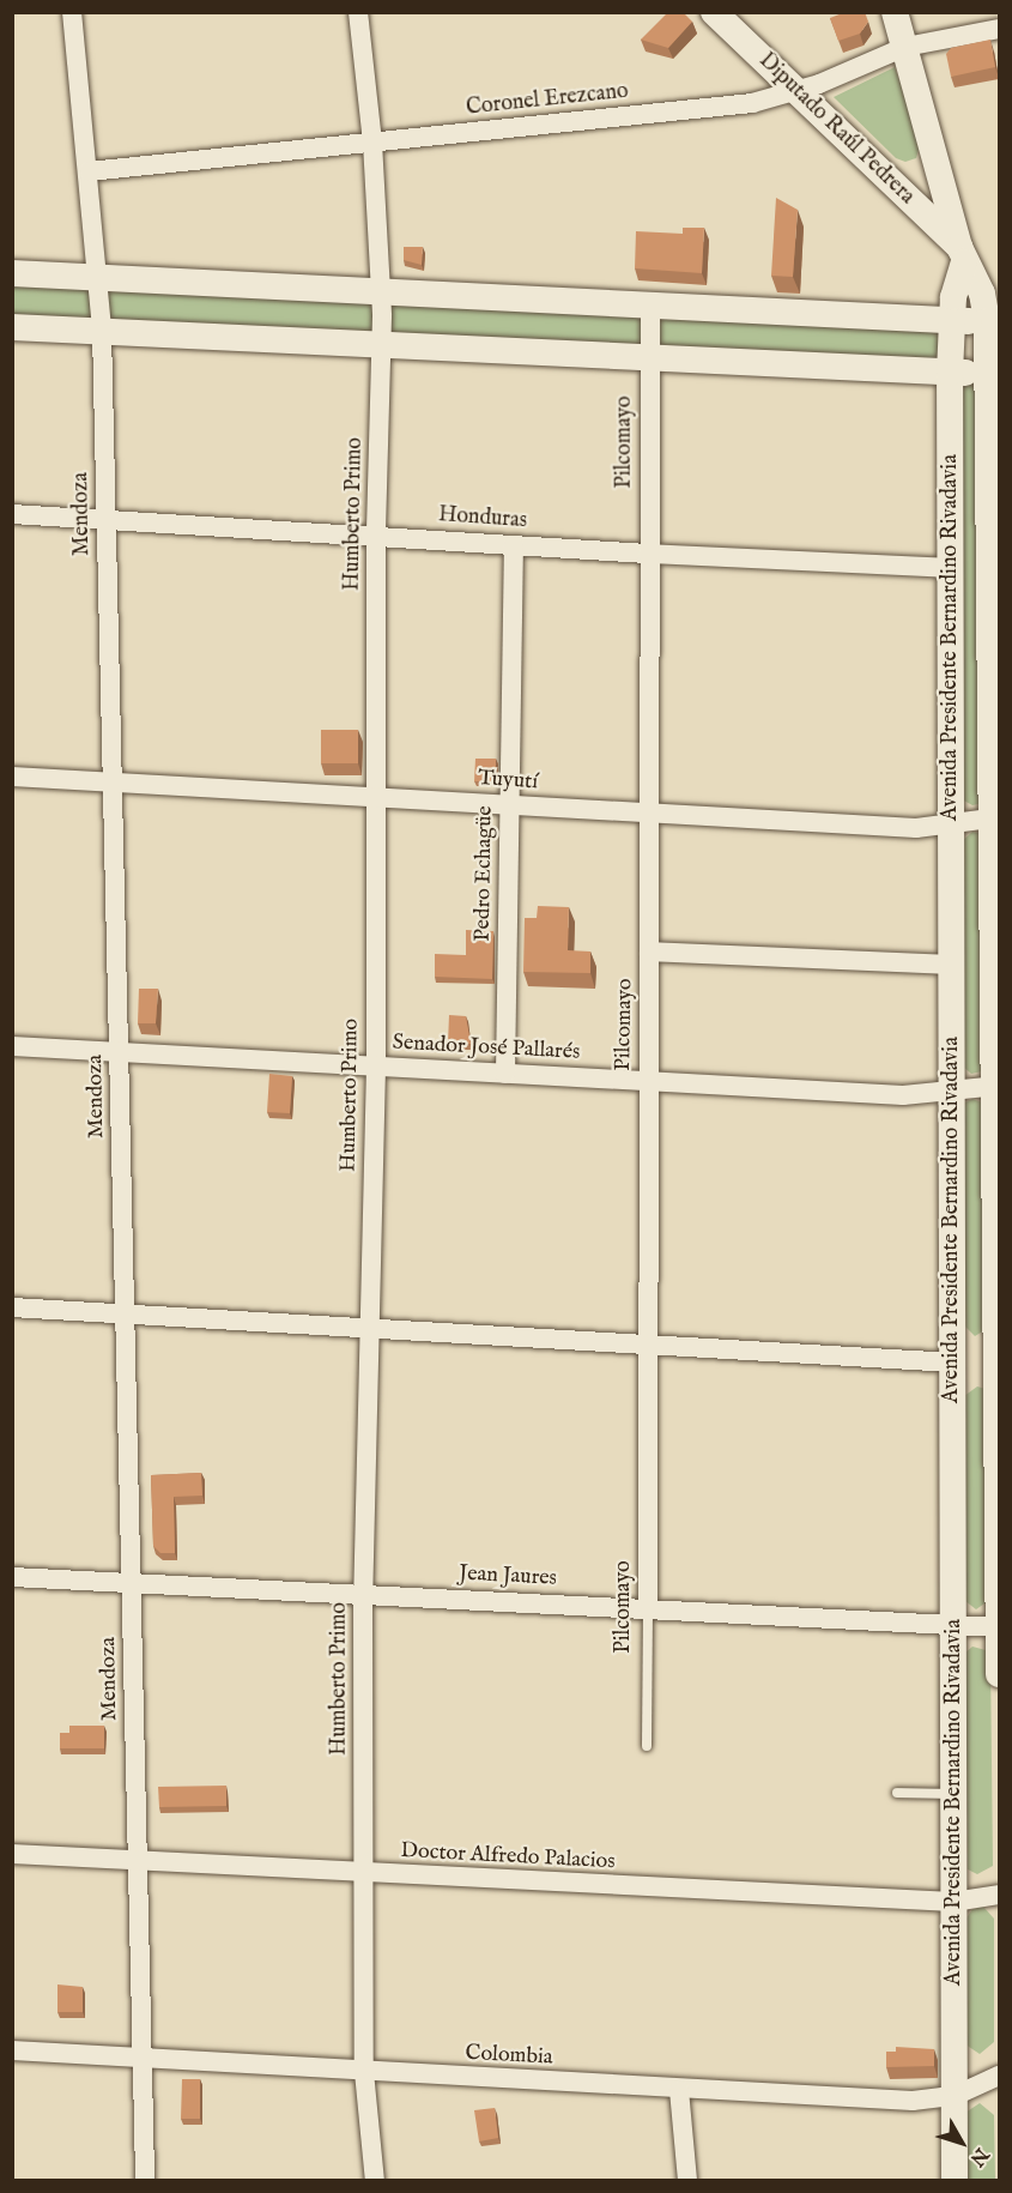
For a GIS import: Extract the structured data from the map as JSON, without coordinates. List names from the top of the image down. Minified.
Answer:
{"streets":{"main road":["Diputado Raúl Pedrera","Avenida Presidente Bernardino Rivadavia"],"street":["Coronel Erezcano","Pilcomayo","Mendoza","Humberto Primo","Honduras","Tuyutí","Pedro Echagüe","Senador José Pallarés","Jean Jaures","Doctor Alfredo Palacios","Colombia"]},"crossings":[["Coronel Erezcano","Diputado Raúl Pedrera"],["Coronel Erezcano","Mendoza"],["Coronel Erezcano","Humberto Primo"],["Coronel Erezcano","Avenida Presidente Bernardino Rivadavia"],["Diputado Raúl Pedrera","Avenida Presidente Bernardino Rivadavia"],["Pilcomayo","Honduras"],["Pilcomayo","Tuyutí"],["Pilcomayo","Senador José Pallarés"],["Pilcomayo","Jean Jaures"],["Mendoza","Honduras"],["Mendoza","Tuyutí"],["Mendoza","Senador José Pallarés"],["Mendoza","Jean Jaures"],["Mendoza","Doctor Alfredo Palacios"],["Mendoza","Colombia"],["Humberto Primo","Honduras"],["Humberto Primo","Tuyutí"],["Humberto Primo","Senador José Pallarés"],["Humberto Primo","Jean Jaures"],["Humberto Primo","Doctor Alfredo Palacios"],["Humberto Primo","Colombia"],["Honduras","Avenida Presidente Bernardino Rivadavia"],["Honduras","Pedro Echagüe"],["Avenida Presidente Bernardino Rivadavia","Tuyutí"],["Avenida Presidente Bernardino Rivadavia","Senador José Pallarés"],["Avenida Presidente Bernardino Rivadavia","Jean Jaures"],["Avenida Presidente Bernardino Rivadavia","Doctor Alfredo Palacios"],["Avenida Presidente Bernardino Rivadavia","Colombia"],["Tuyutí","Pedro Echagüe"],["Pedro Echagüe","Senador José Pallarés"]],"north":"bottom right"}
